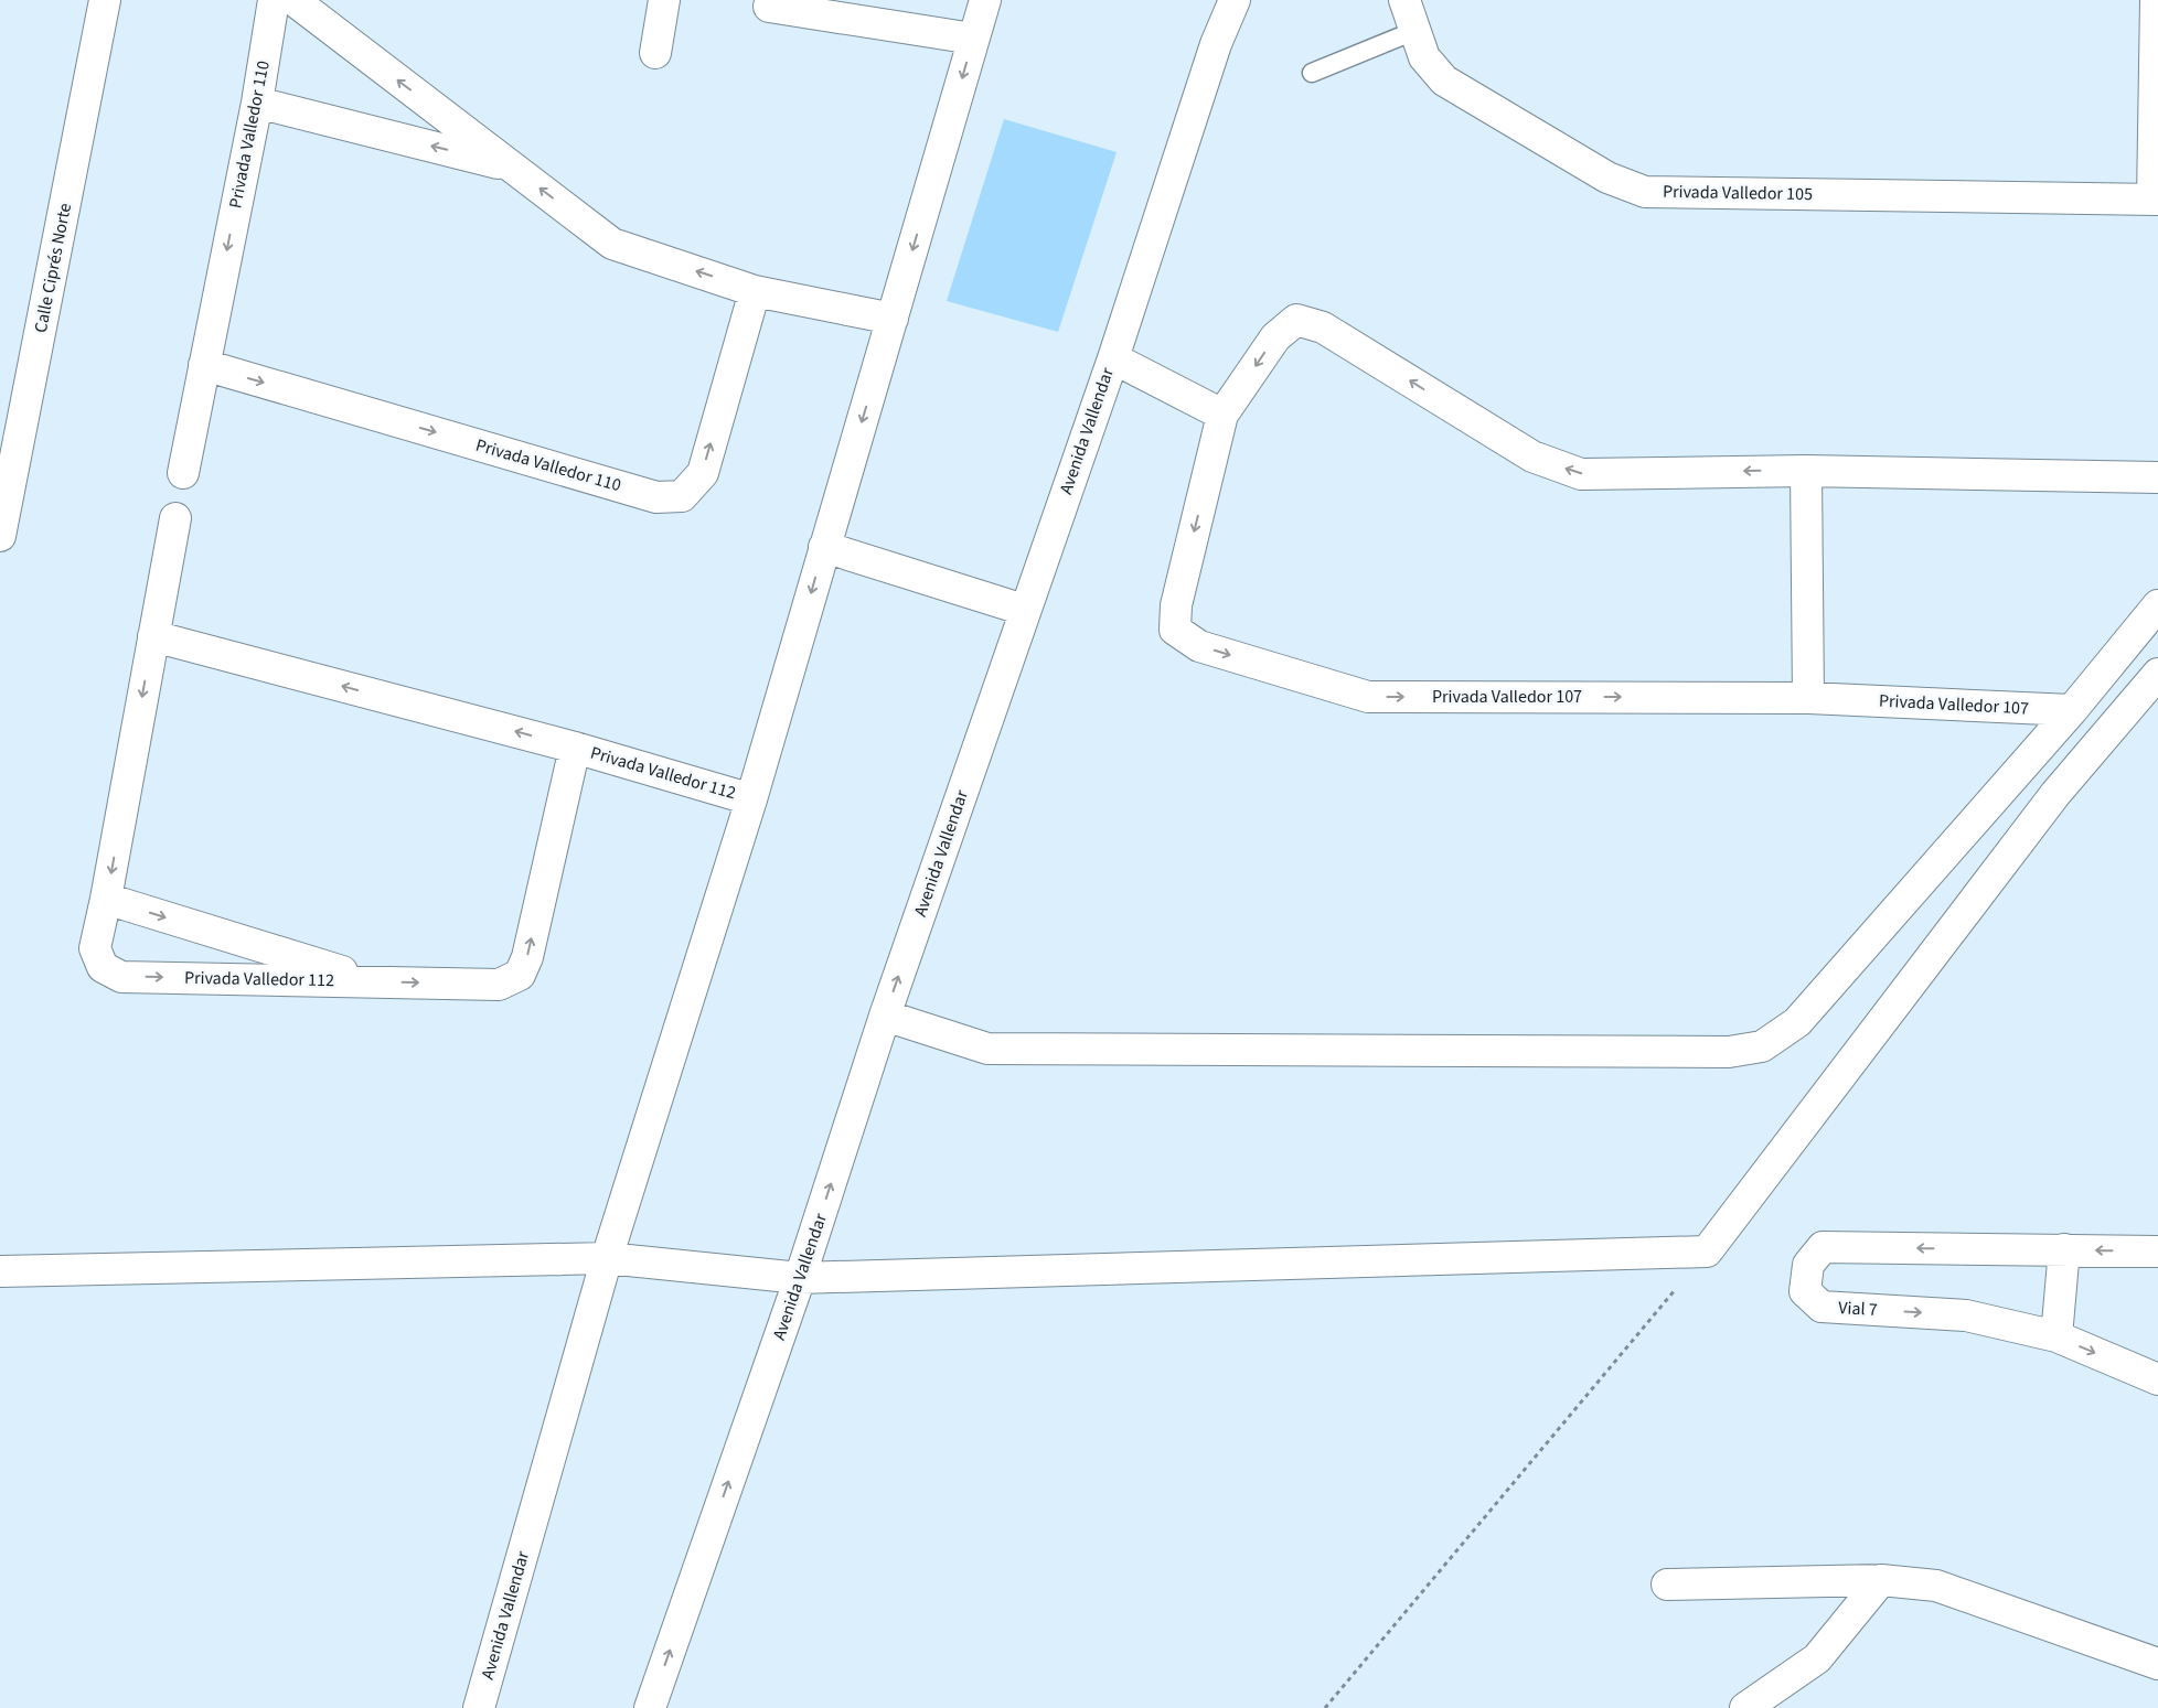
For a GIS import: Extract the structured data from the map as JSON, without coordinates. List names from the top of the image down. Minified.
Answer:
{"streets":{"street":["Privada Valledor 110","Privada Valledor 105","Calle Ciprés Norte","Avenida Vallendar","Privada Valledor 107","Privada Valledor 112","Vial 7"]},"crossings":[["Avenida Vallendar","Privada Valledor 107"],["Avenida Vallendar","Privada Valledor 112"]]}
